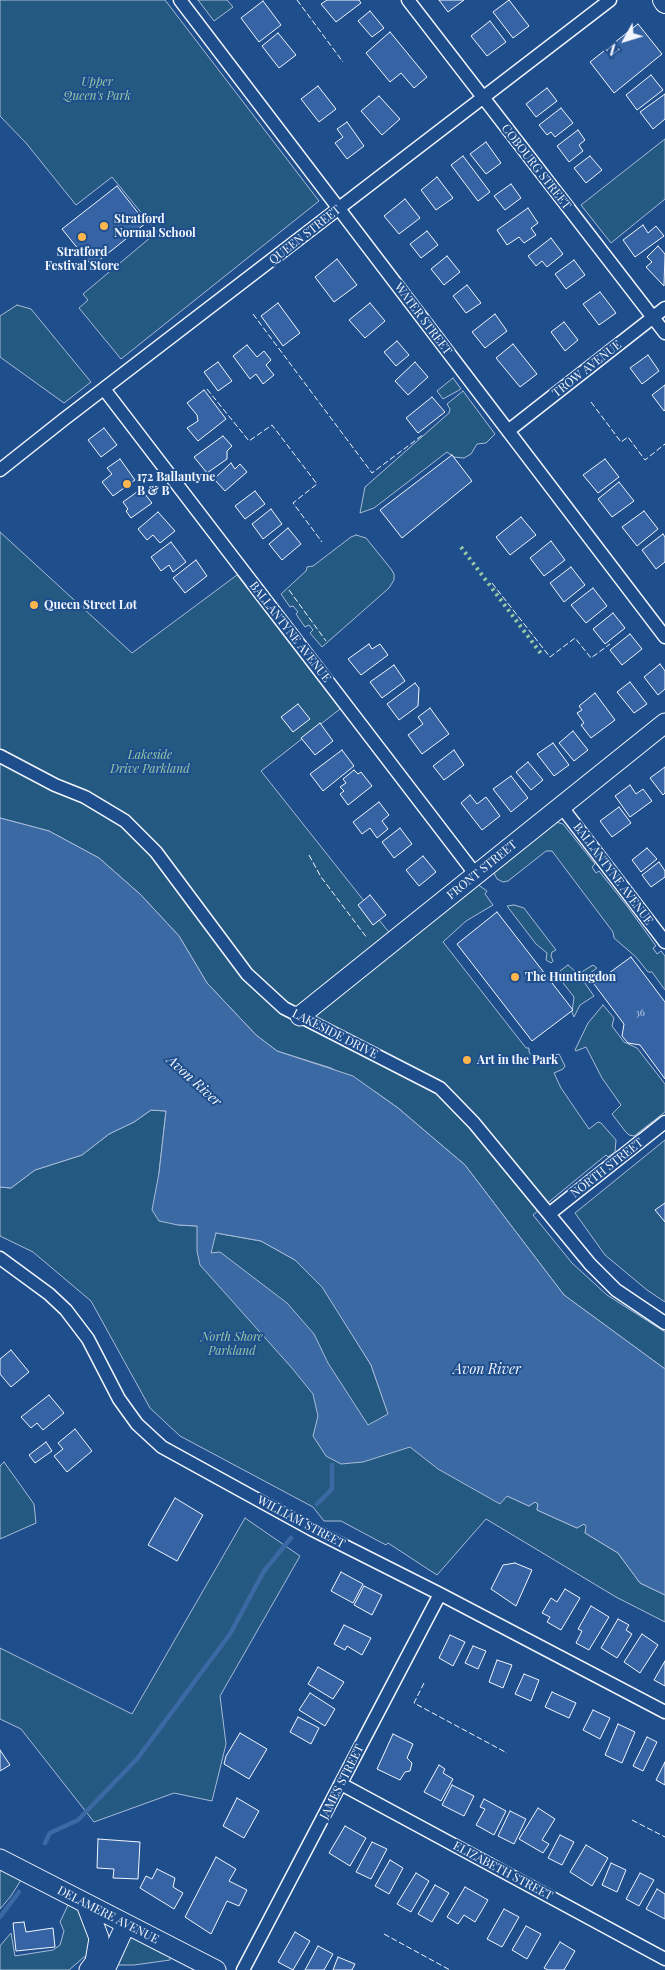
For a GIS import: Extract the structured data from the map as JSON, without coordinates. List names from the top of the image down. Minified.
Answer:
{"streets":{"street":["COBOURG STREET","QUEEN STREET","WATER STREET","TROW AVENUE","BALLANTYNE AVENUE","FRONT STREET","LAKESIDE DRIVE","NORTH STREET","WILLIAM STREET","JAMES STREET","ELIZABETH STREET","DELAMERE AVENUE"]},"crossings":[["COBOURG STREET","QUEEN STREET"],["COBOURG STREET","TROW AVENUE"],["QUEEN STREET","WATER STREET"],["QUEEN STREET","BALLANTYNE AVENUE"],["WATER STREET","TROW AVENUE"],["BALLANTYNE AVENUE","FRONT STREET"],["FRONT STREET","LAKESIDE DRIVE"],["LAKESIDE DRIVE","NORTH STREET"],["WILLIAM STREET","JAMES STREET"],["JAMES STREET","ELIZABETH STREET"]],"water":["Avon River"],"parks":["Upper Queen's Park","Lakeside Drive Parkland","North Shore Parkland"],"places":["Stratford Normal School","Stratford Festival Store","172 Ballantyne B & B","Queen Street Lot","The Huntingdon","Art in the Park"],"house_numbers":["36"],"north":"bottom left"}
